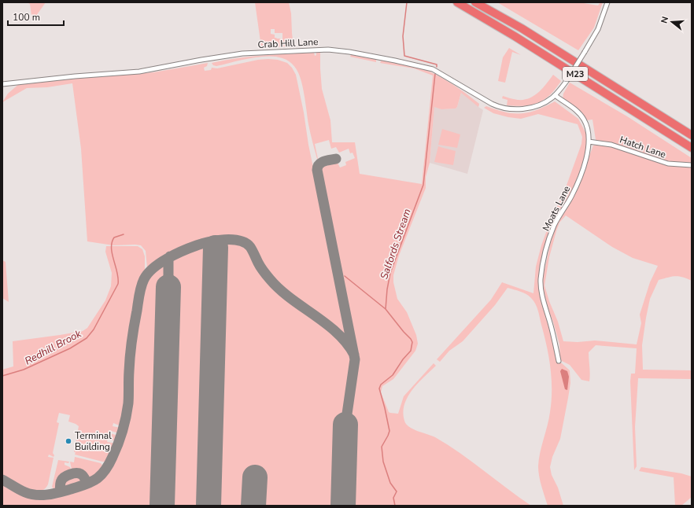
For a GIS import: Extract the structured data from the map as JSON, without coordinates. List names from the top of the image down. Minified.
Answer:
{"streets":{"highway":["M23"],"street":["Crab Hill Lane","Hatch Lane","Moats Lane"]},"crossings":[["Crab Hill Lane","Moats Lane"],["Hatch Lane","Moats Lane"]],"water":["Salfords Stream","Redhill Brook"],"places":["Terminal Building"],"scale_bar":"100 m","north":"left"}
